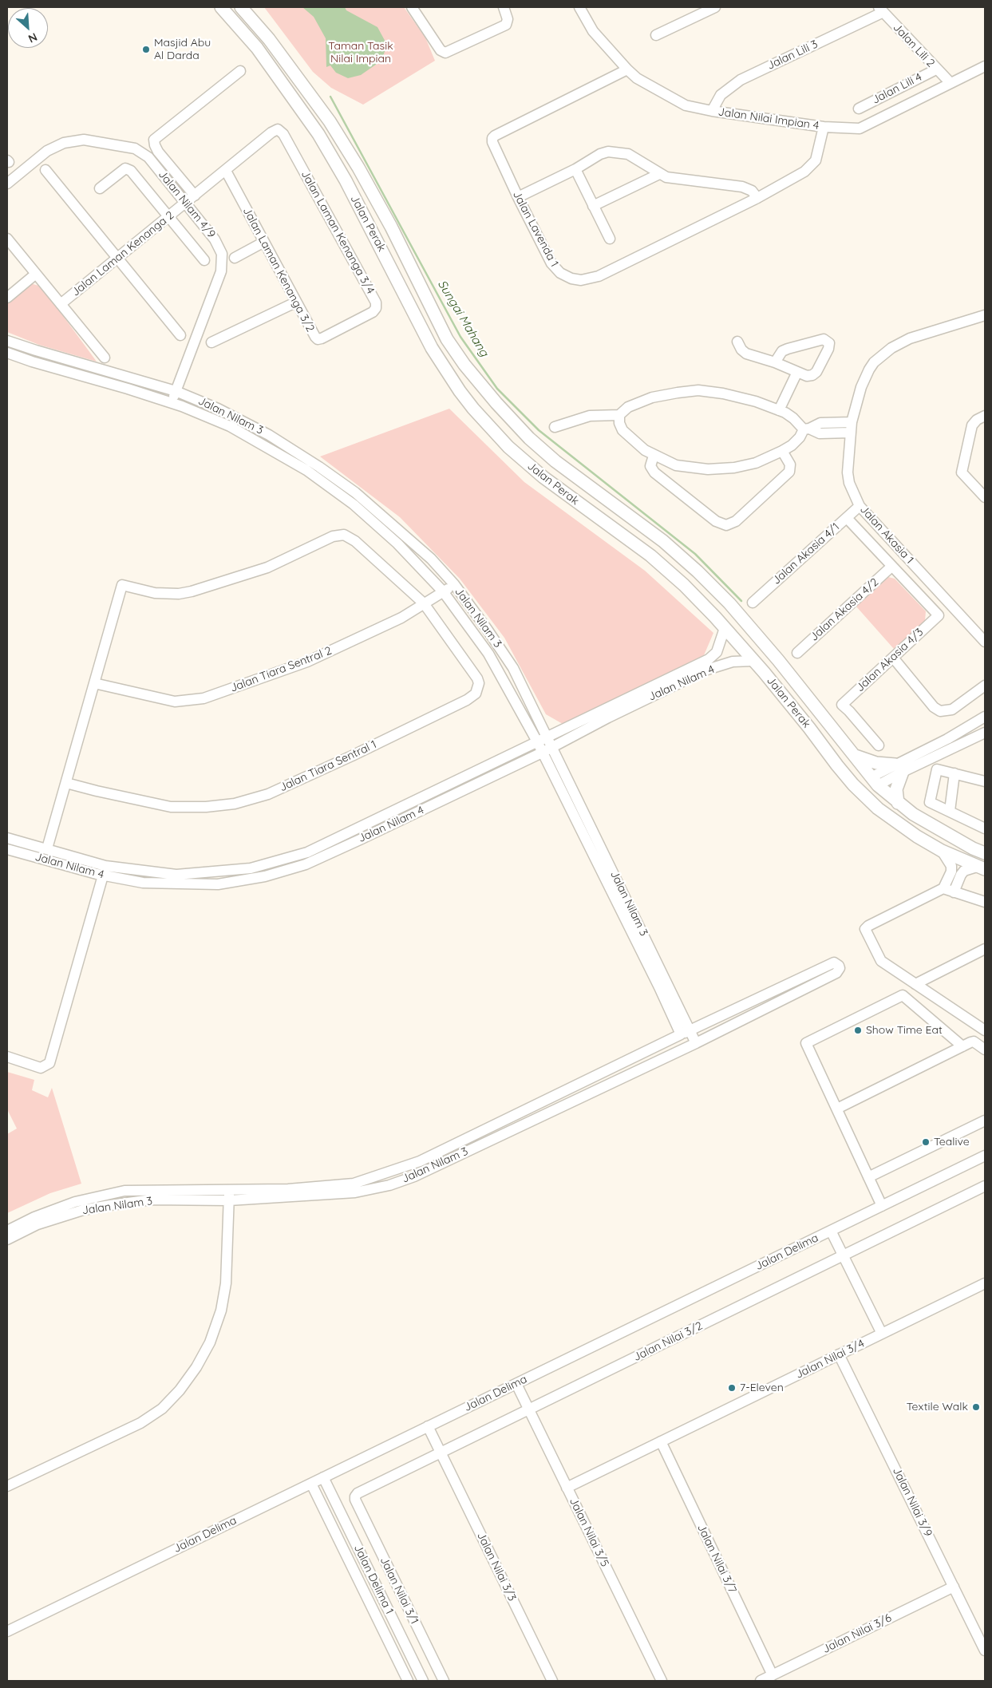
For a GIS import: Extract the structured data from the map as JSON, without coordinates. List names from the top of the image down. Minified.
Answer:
{"streets":{"main road":["Jalan Perak"],"street":["Jalan Lili 2","Jalan Lili 3","Jalan Lili 4","Jalan Nilai Impian 4","Jalan Nilam 4/9","Jalan Lavenda 1","Jalan Laman Kenanga 3/4","Jalan Laman Kenanga 2","Jalan Laman Kenanga 3/2","Jalan Nilam 3","Jalan Akasia 1","Jalan Akasia 4/1","Jalan Akasia 4/2","Jalan Akasia 4/3","Jalan Tiara Sentral 2","Jalan Nilam 4","Jalan Tiara Sentral 1","Jalan Delima","Jalan Nilai 3/2","Jalan Nilai 3/4","Jalan Nilai 3/9","Jalan Nilai 3/5","Jalan Nilai 3/7","Jalan Nilai 3/3","Jalan Delima 1","Jalan Nilai 3/1","Jalan Nilai 3/6"]},"crossings":[["Jalan Lili 2","Jalan Lili 3"],["Jalan Lili 2","Jalan Lili 4"],["Jalan Lili 2","Jalan Nilai Impian 4"],["Jalan Lili 3","Jalan Nilai Impian 4"],["Jalan Nilai Impian 4","Jalan Lavenda 1"],["Jalan Nilam 4/9","Jalan Laman Kenanga 2"],["Jalan Nilam 4/9","Jalan Nilam 3"],["Jalan Perak","Jalan Nilam 4"],["Jalan Laman Kenanga 3/4","Jalan Laman Kenanga 2"],["Jalan Laman Kenanga 3/4","Jalan Laman Kenanga 3/2"],["Jalan Laman Kenanga 2","Jalan Laman Kenanga 3/2"],["Jalan Nilam 3","Jalan Tiara Sentral 2"],["Jalan Nilam 3","Jalan Nilam 4"],["Jalan Akasia 1","Jalan Akasia 4/1"],["Jalan Akasia 4/2","Jalan Akasia 4/3"],["Jalan Tiara Sentral 2","Jalan Tiara Sentral 1"],["Jalan Delima","Jalan Nilai 3/5"],["Jalan Delima","Jalan Nilai 3/3"],["Jalan Delima","Jalan Delima 1"],["Jalan Nilai 3/2","Jalan Nilai 3/5"],["Jalan Nilai 3/2","Jalan Nilai 3/3"],["Jalan Nilai 3/2","Jalan Delima 1"],["Jalan Nilai 3/2","Jalan Nilai 3/1"],["Jalan Nilai 3/4","Jalan Nilai 3/9"],["Jalan Nilai 3/4","Jalan Nilai 3/5"],["Jalan Nilai 3/4","Jalan Nilai 3/7"],["Jalan Nilai 3/9","Jalan Nilai 3/6"],["Jalan Nilai 3/7","Jalan Nilai 3/6"]],"water":["Sungai Mahang"],"parks":["Taman Tasik Nilai Impian"],"places":["Masjid Abu Al Darda","Show Time Eat","Tealive","7-Eleven","Textile Walk"],"north":"bottom right"}
